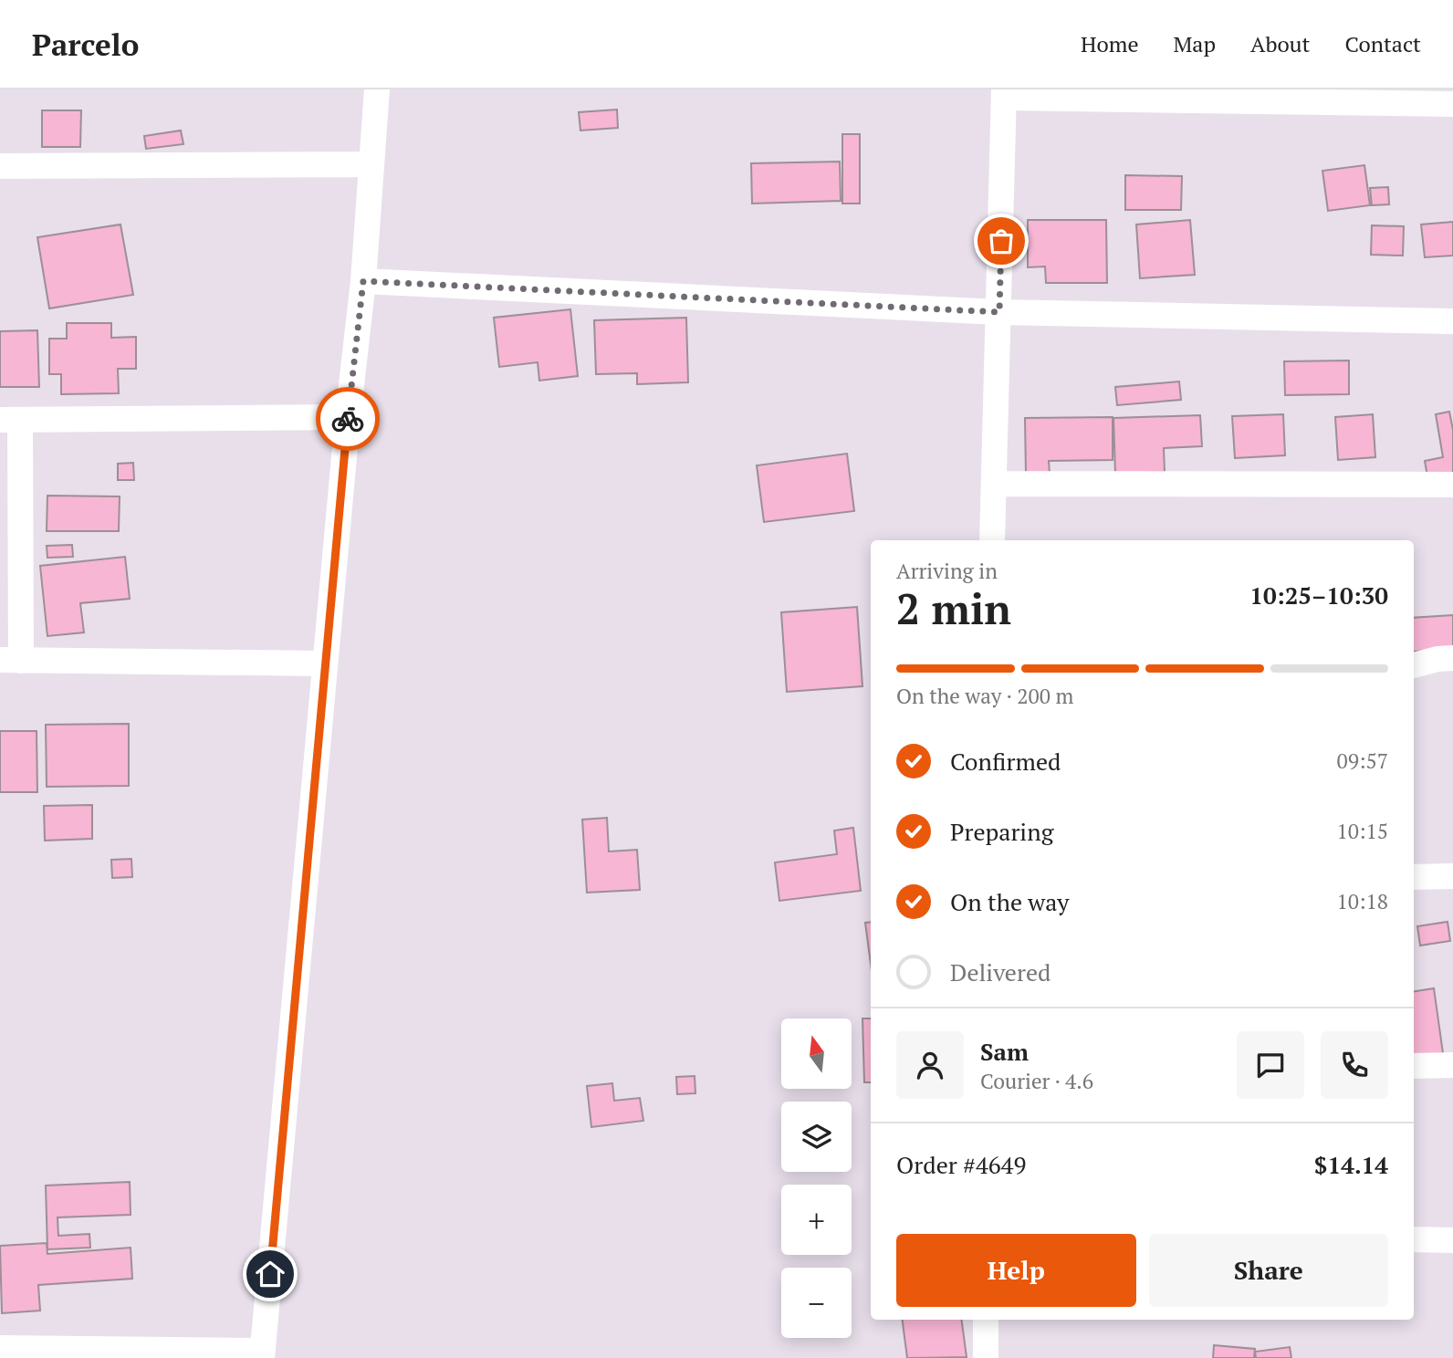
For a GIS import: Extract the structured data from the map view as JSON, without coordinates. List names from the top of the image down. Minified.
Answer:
{"north":"top","page":{"header":"Parcelo","nav":["Home","Map","About","Contact"],"heading":["2 min","Arriving in","10:25–10:30"],"panel":["Sam","Courier · 4.6","Order #4649","$14.14"],"bar":"On the way · 200 m","list":[["Confirmed","09:57"],["Preparing","10:15"],["On the way","10:18"],"Delivered"],"map_buttons":["+","−"],"buttons":["Help","Share"]}}
